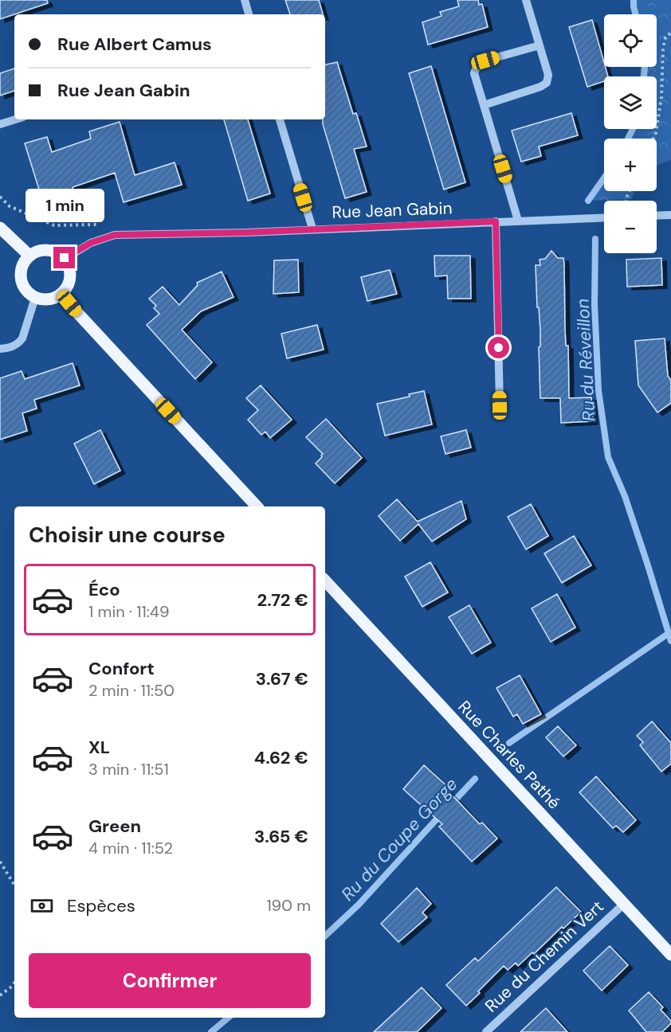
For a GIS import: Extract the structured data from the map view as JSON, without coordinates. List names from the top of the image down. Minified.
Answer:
{"streets":{"main road":["Rue Charles Pathé"],"street":["Rue Jean Gabin","Rue du Chemin Vert"]},"crossings":[["Rue Charles Pathé","Rue du Chemin Vert"]],"water":["Ru du Réveillon","Ru du Coupe Gorge"],"page":{"map_buttons":["+","−"],"banner":["Rue Albert Camus","Rue Jean Gabin"],"bubble":"1 min","heading":"Choisir une course","list":[{"name":"Éco","note":"1 min · 11:49","value":"2.72 €"},{"name":"Confort","note":"2 min · 11:50","value":"3.67 €"},{"name":"XL","note":"3 min · 11:51","value":"4.62 €"},{"name":"Green","note":"4 min · 11:52","value":"3.65 €"}],"pay":["Espèces","190 m"],"buttons":"Confirmer"}}
